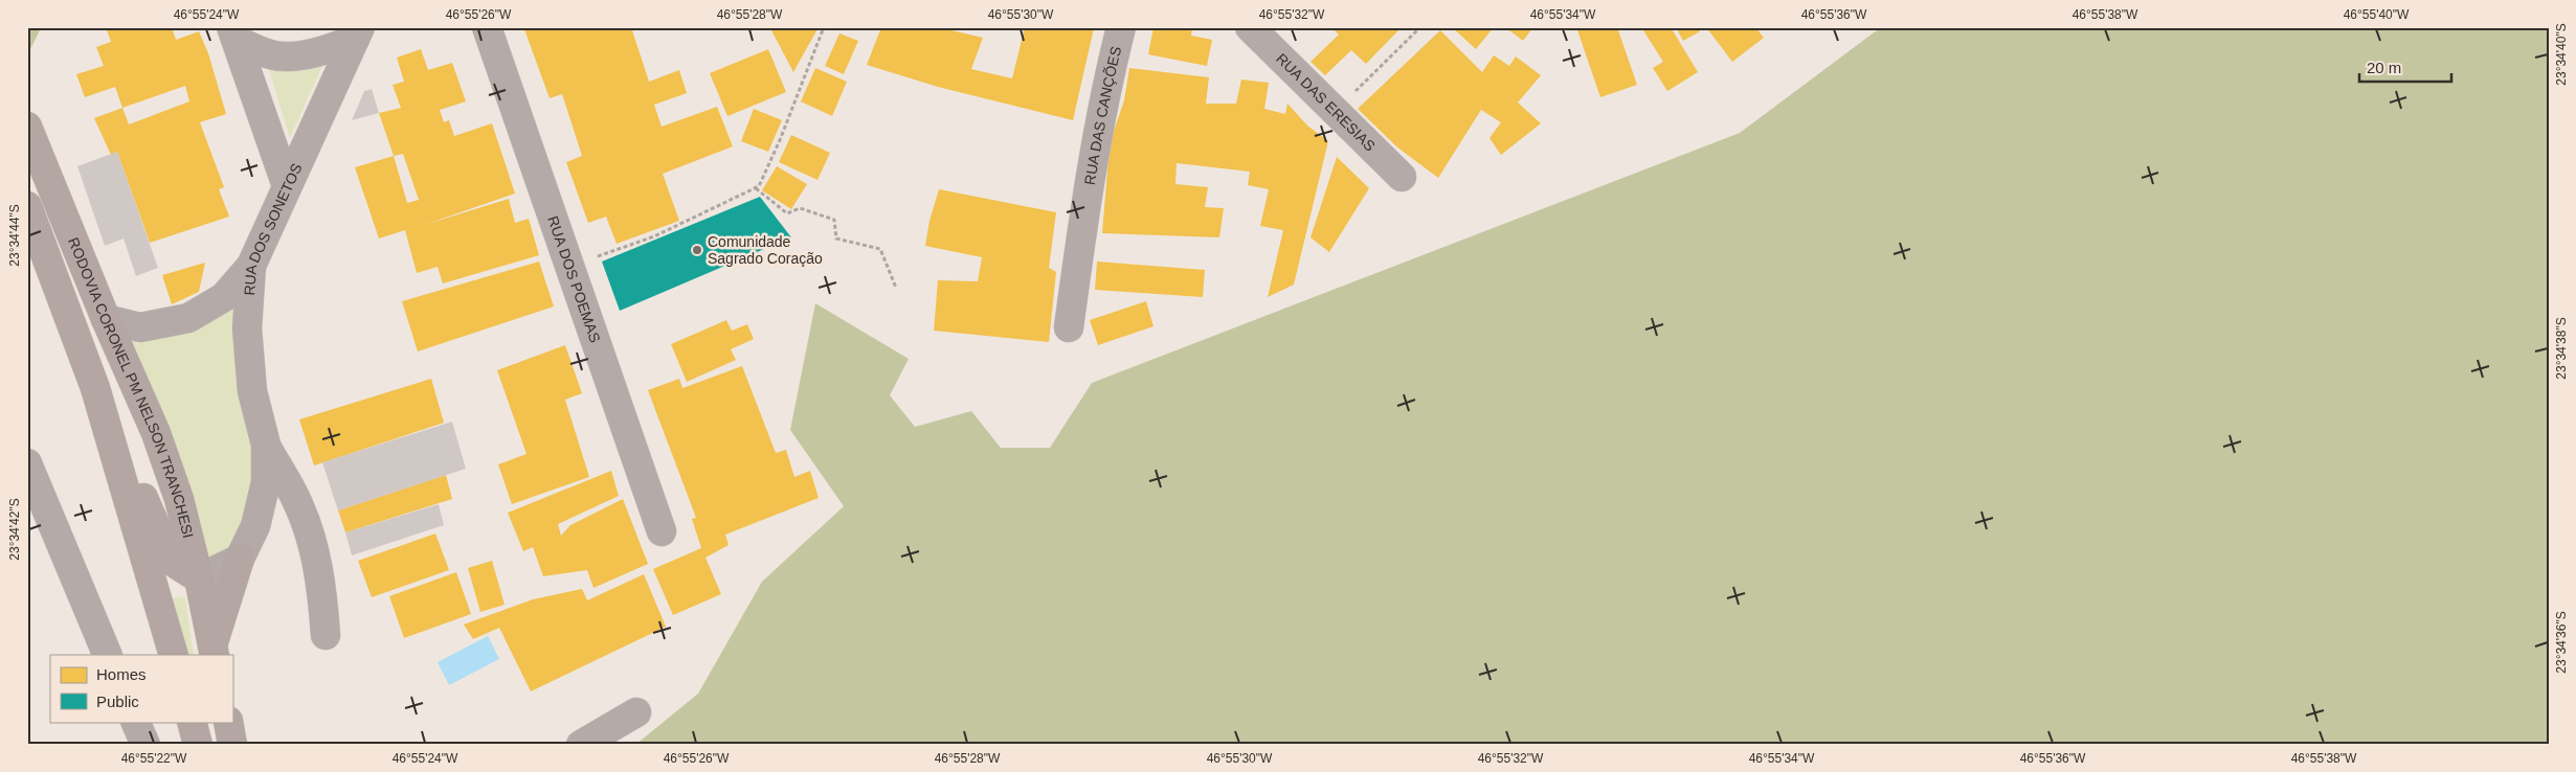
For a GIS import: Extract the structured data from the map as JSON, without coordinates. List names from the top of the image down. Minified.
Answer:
{"streets":{"highway":["RODOVIA CORONEL PM NELSON TRANCHESI"],"street":["RUA DAS ERESIAS","RUA DAS CANÇÕES","RUA DOS SONETOS","RUA DOS POEMAS"]},"places":["Comunidade Sagrado Coração"],"legend":["Homes","Public"],"scale_bar":"20 m","coordinates":["46°55'24\"W","46°55'26\"W","46°55'28\"W","46°55'30\"W","46°55'32\"W","46°55'34\"W","46°55'36\"W","46°55'38\"W","46°55'40\"W","23°34'40\"S","23°34'44\"S","23°34'38\"S","23°34'42\"S","23°34'36\"S","46°55'22\"W"]}
